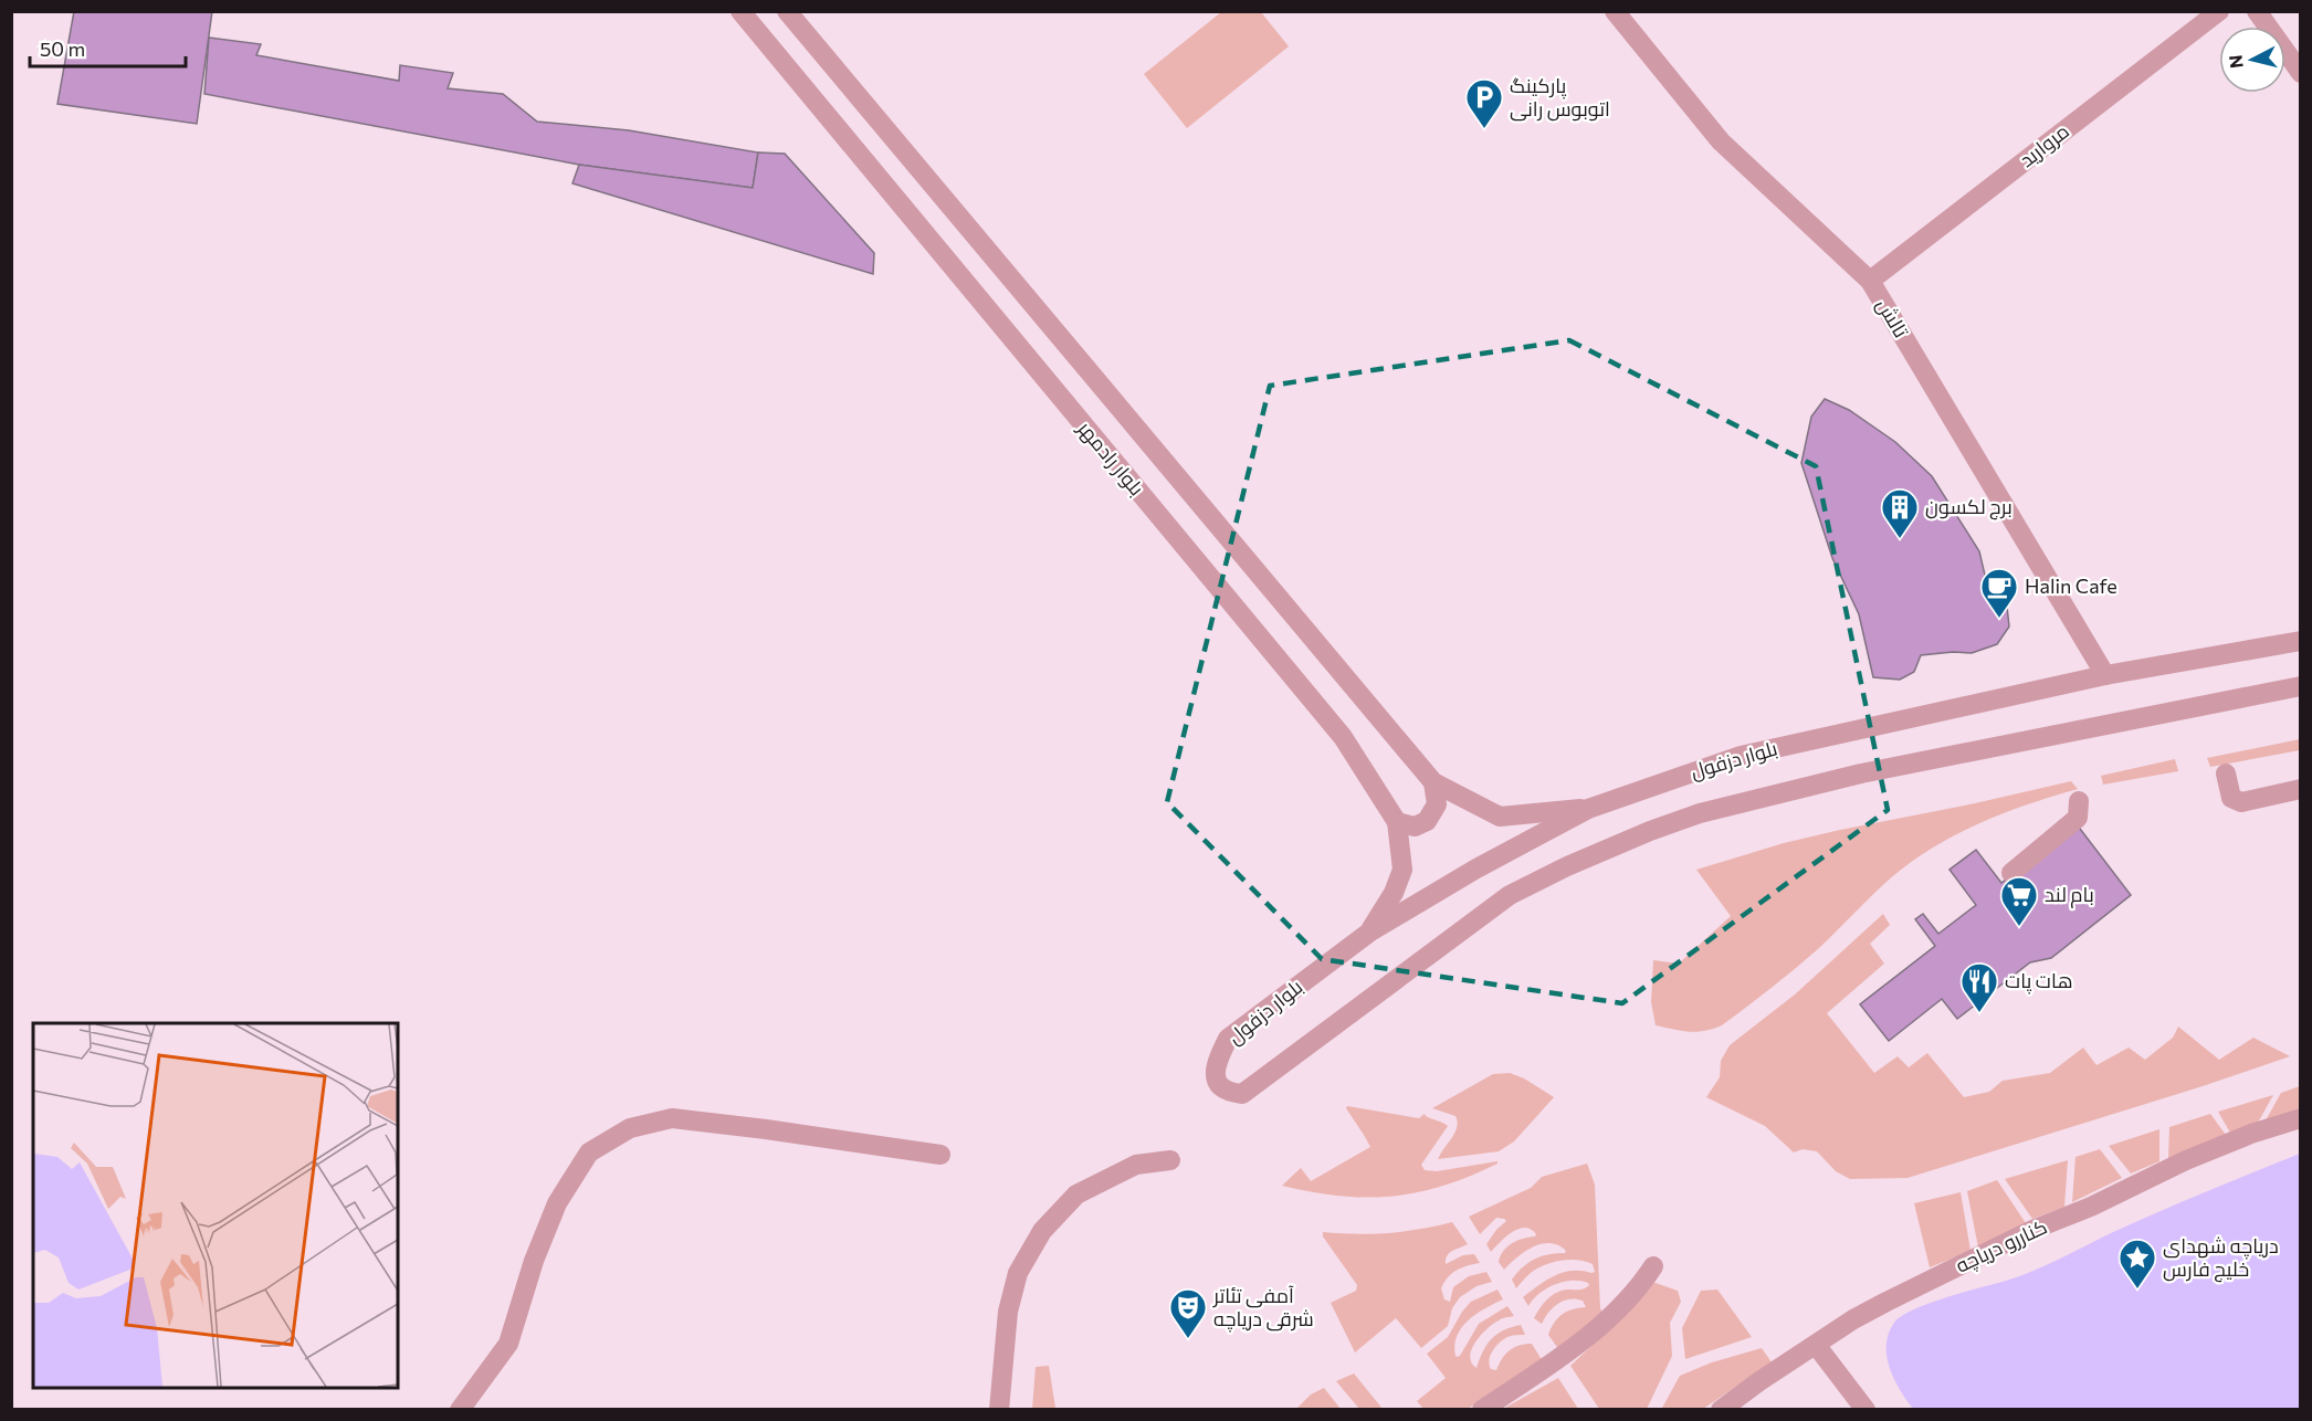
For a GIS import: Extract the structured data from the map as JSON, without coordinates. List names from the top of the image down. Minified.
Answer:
{"streets":{"street":["مروارید","تالش","بلوار رادمهر","بلوار دزفول","کناررو دریاچه"]},"crossings":[["مروارید","تالش"],["تالش","بلوار دزفول"],["بلوار رادمهر","بلوار دزفول"]],"places":{"parking":["پارکینگ اتوبوس رانی"],"building":["برج لکسون"],"cafe":["Halin Cafe"],"supermarket":["بام لند"],"restaurant":["هات پات"],"place":["دریاچه شهدای خلیج فارس"],"theatre":["آمفی تئاتر شرقی دریاچه"]},"scale_bar":"50 m","north":"left"}
